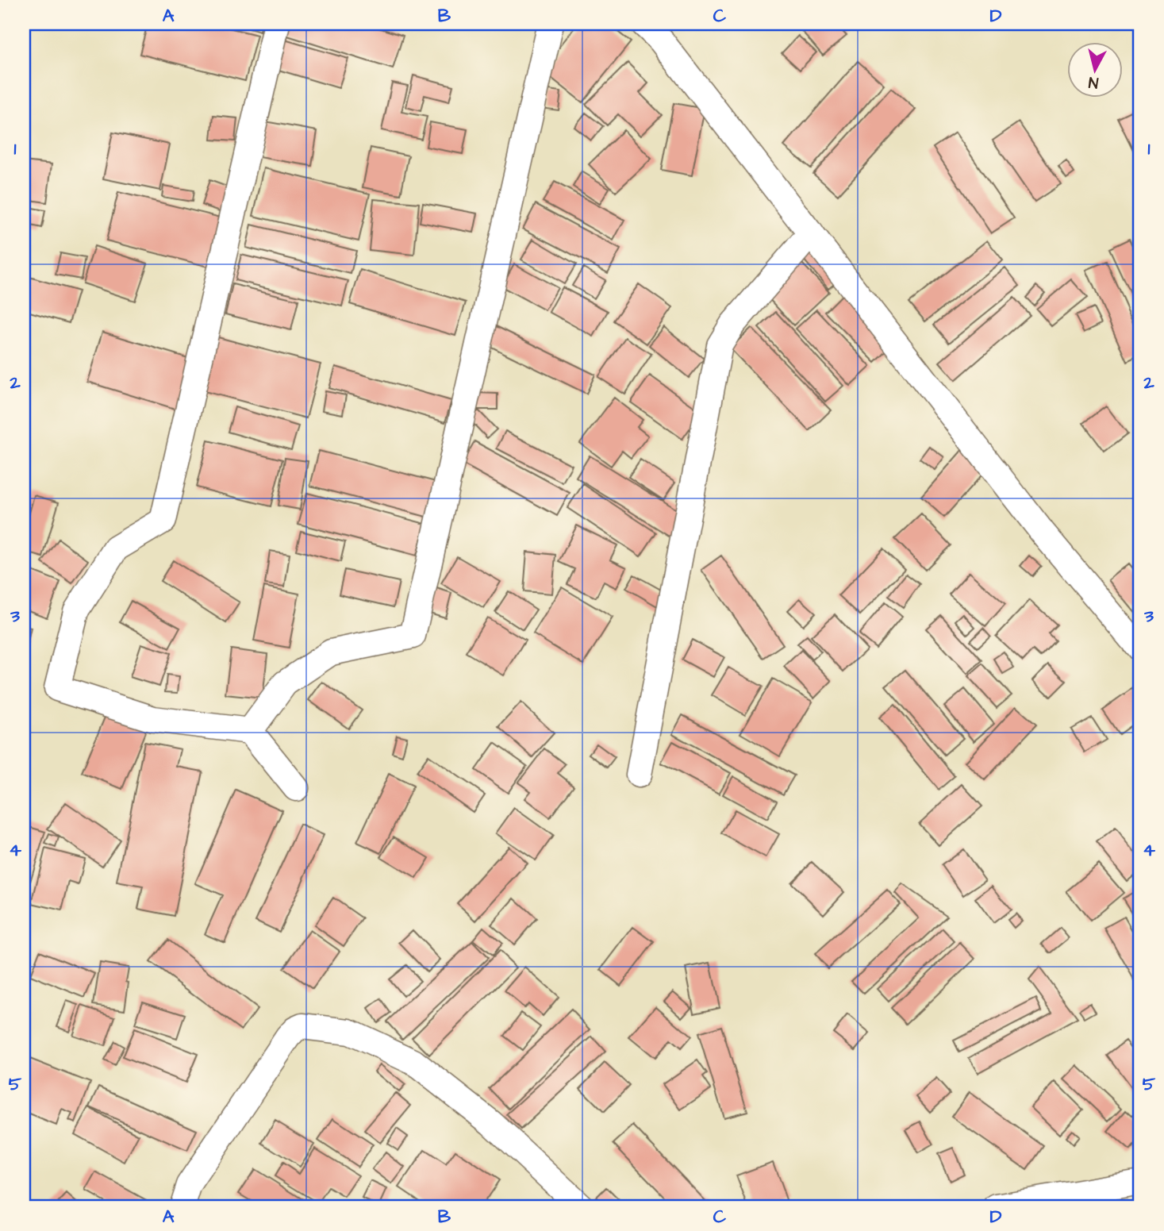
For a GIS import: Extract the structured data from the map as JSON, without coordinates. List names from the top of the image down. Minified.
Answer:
{"north":"bottom","grid":{"columns":["A","B","C","D"],"rows":["1","2","3","4","5"]}}
